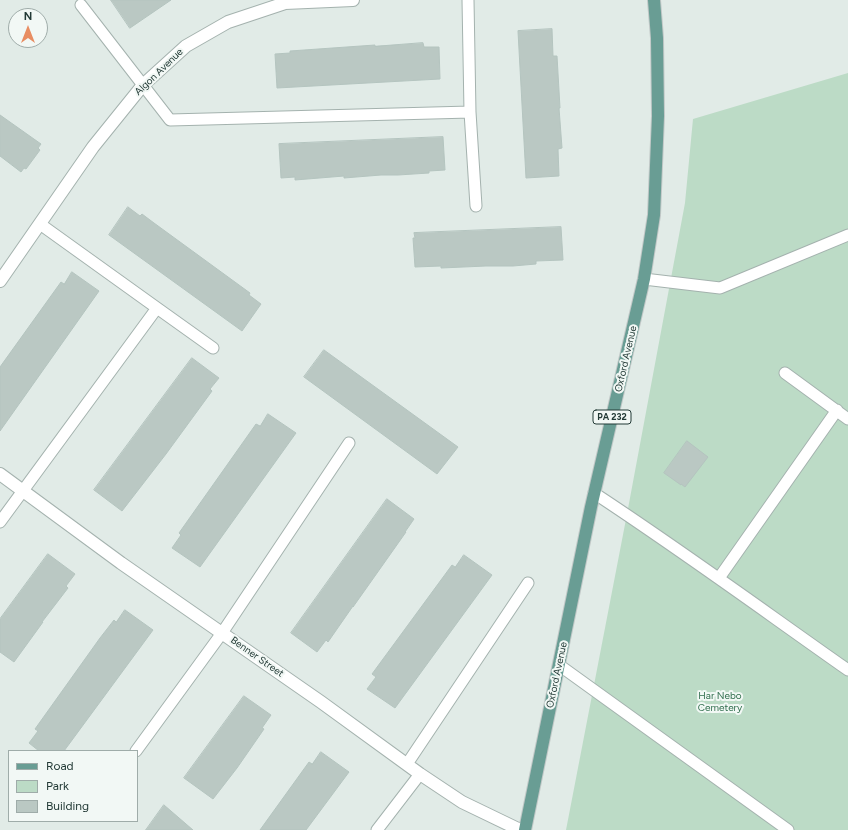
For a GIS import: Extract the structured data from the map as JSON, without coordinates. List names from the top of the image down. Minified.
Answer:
{"streets":{"main road":["Oxford Avenue","PA 232"],"street":["Algon Avenue","Benner Street"]},"parks":["Har Nebo Cemetery"],"legend":["Road","Park","Building"],"north":"top"}
